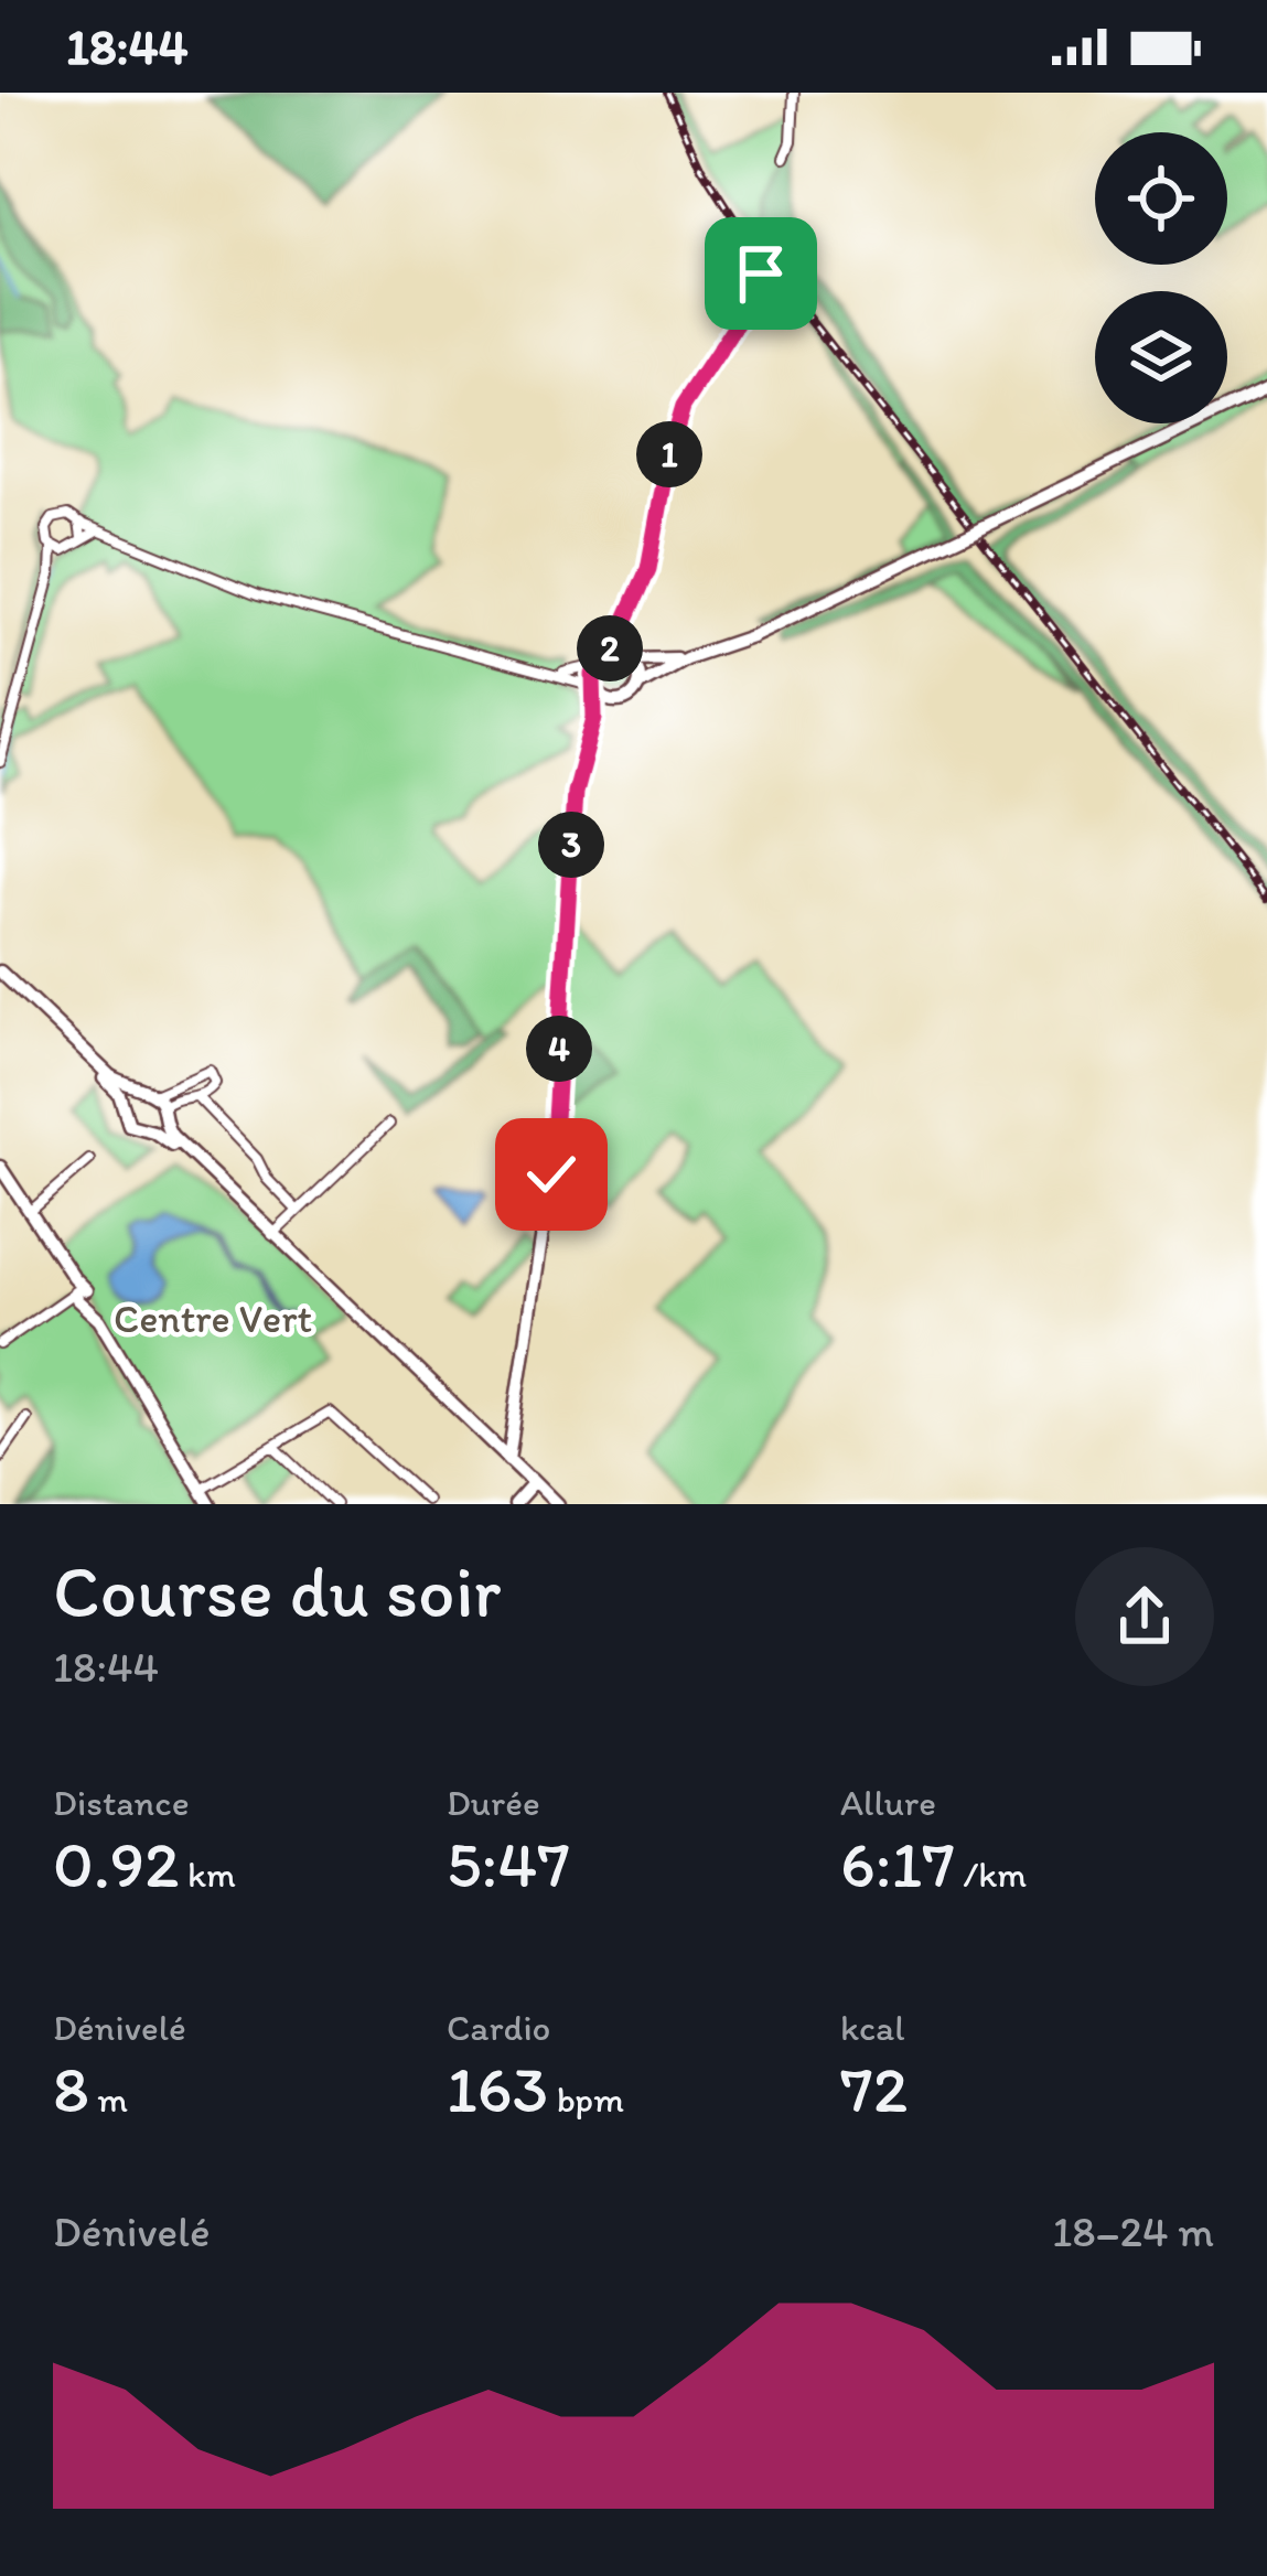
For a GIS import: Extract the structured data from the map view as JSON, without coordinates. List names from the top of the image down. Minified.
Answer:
{"parks":["Centre Vert"],"page":{"status":"18:44","pins":["1","2","3","4"],"heading":["Course du soir","18:44"],"stats":[["Distance","0.92 km"],["Durée","5:47"],["Allure","6:17 /km"],["Dénivelé","8 m"],["Cardio","163 bpm"],["kcal","72"]],"chart":["Dénivelé","18–24 m"]}}
